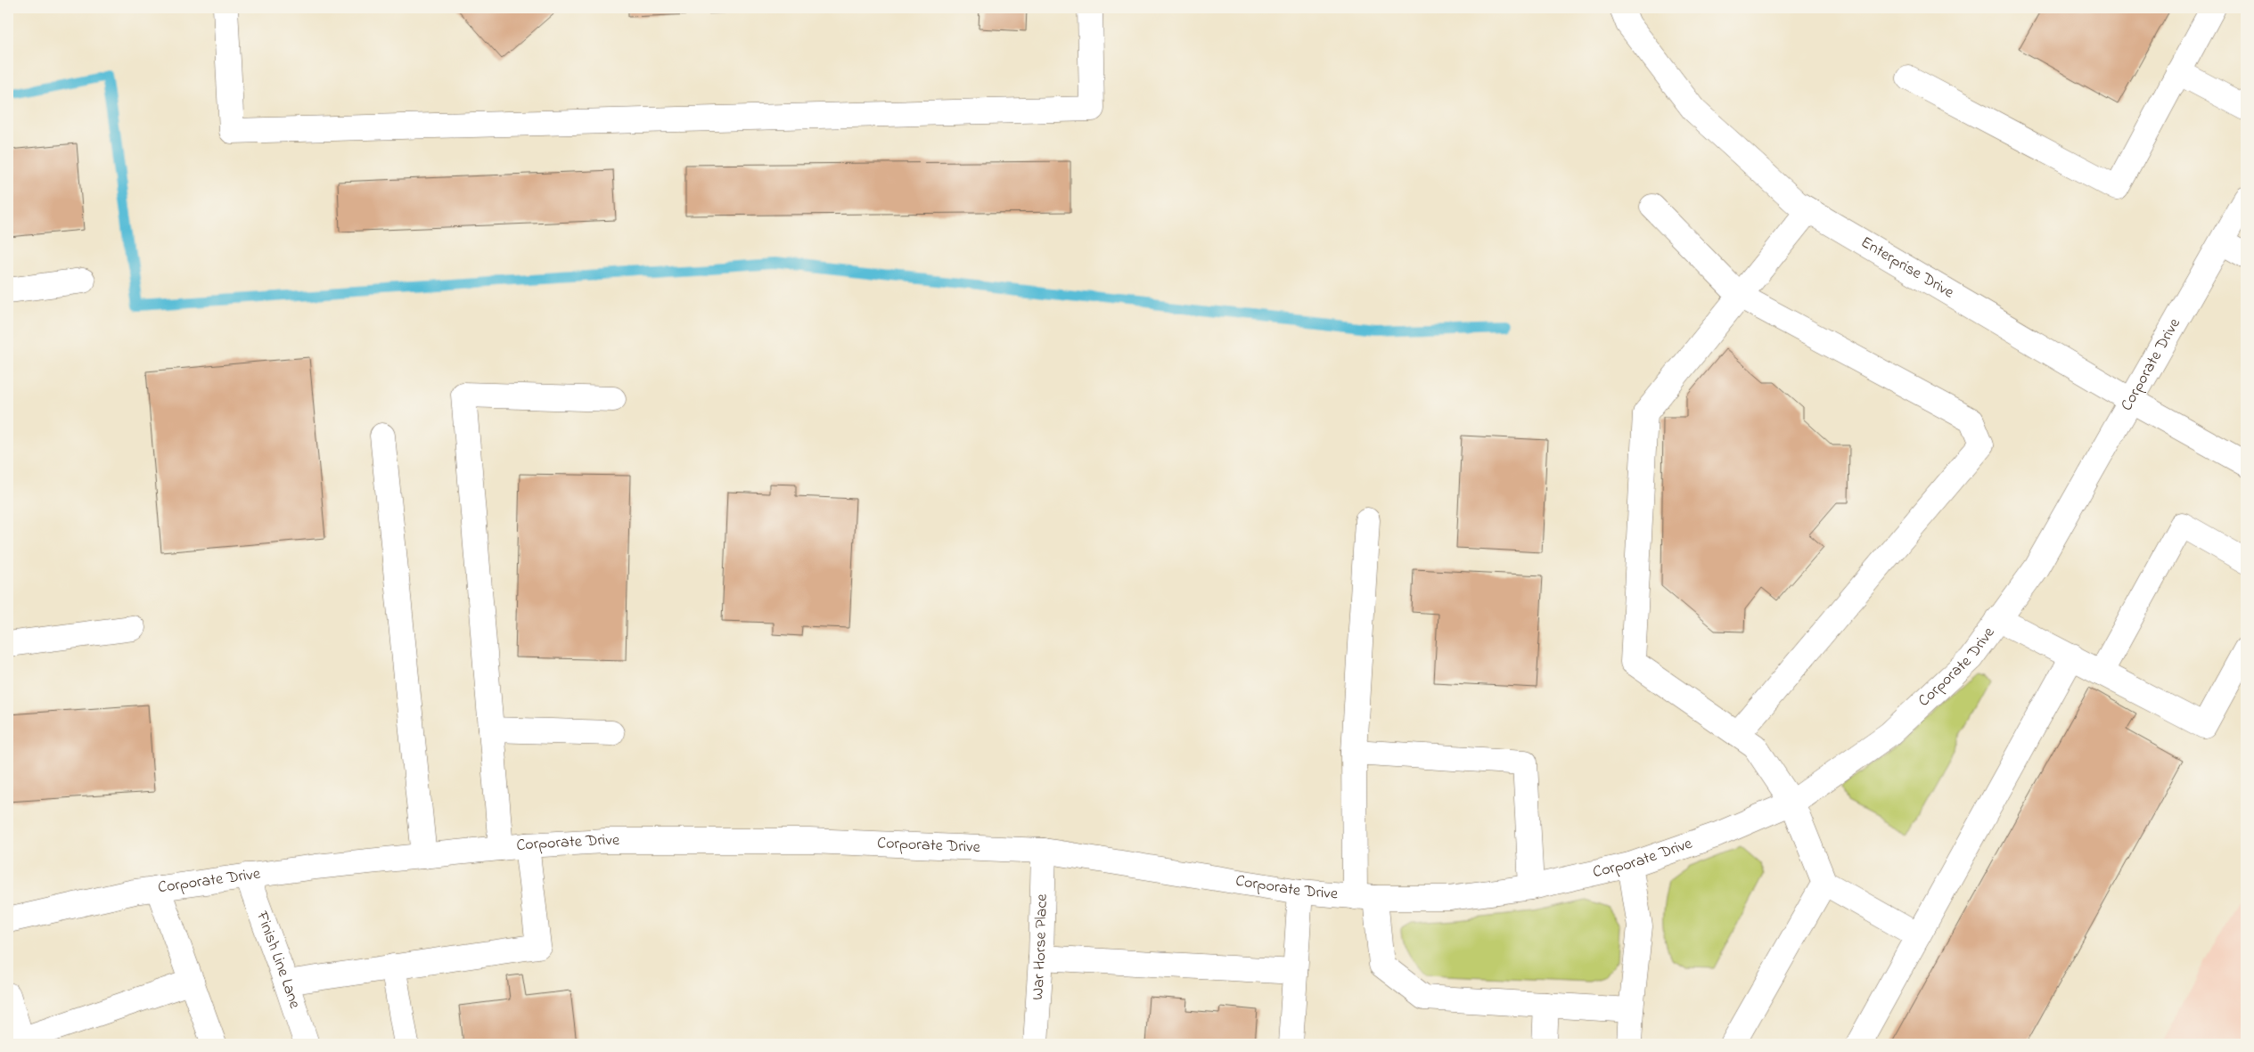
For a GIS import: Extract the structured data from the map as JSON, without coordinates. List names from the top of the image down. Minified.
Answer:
{"streets":{"street":["Enterprise Drive","Corporate Drive","War Horse Place","Finish Line Lane"]},"crossings":[["Enterprise Drive","Corporate Drive"],["Corporate Drive","War Horse Place"],["Corporate Drive","Finish Line Lane"]]}
